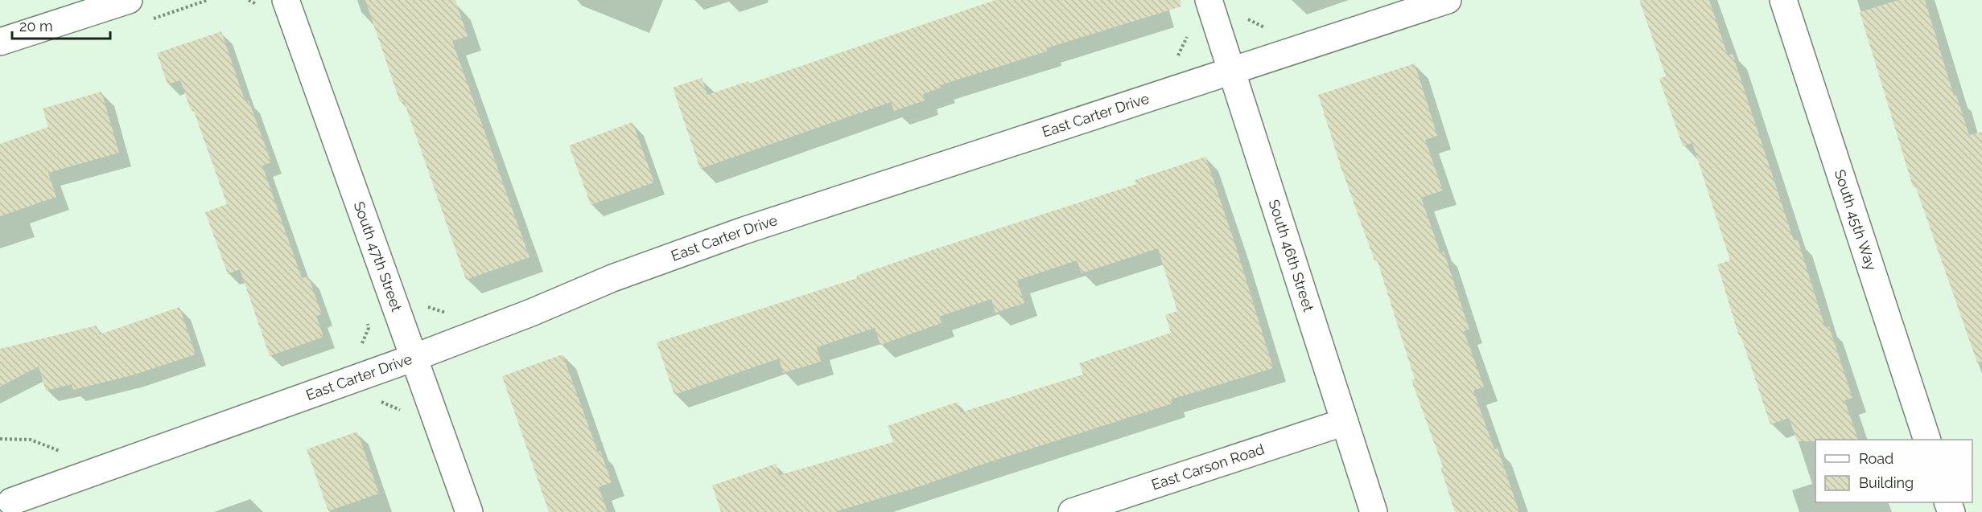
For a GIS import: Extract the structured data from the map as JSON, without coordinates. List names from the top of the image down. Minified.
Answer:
{"streets":{"street":["East Carter Drive","South 45th Way","South 47th Street","South 46th Street","East Carson Road"]},"crossings":[["East Carter Drive","South 47th Street"],["East Carter Drive","South 46th Street"],["South 46th Street","East Carson Road"]],"legend":["Road","Building"],"scale_bar":"20 m"}
